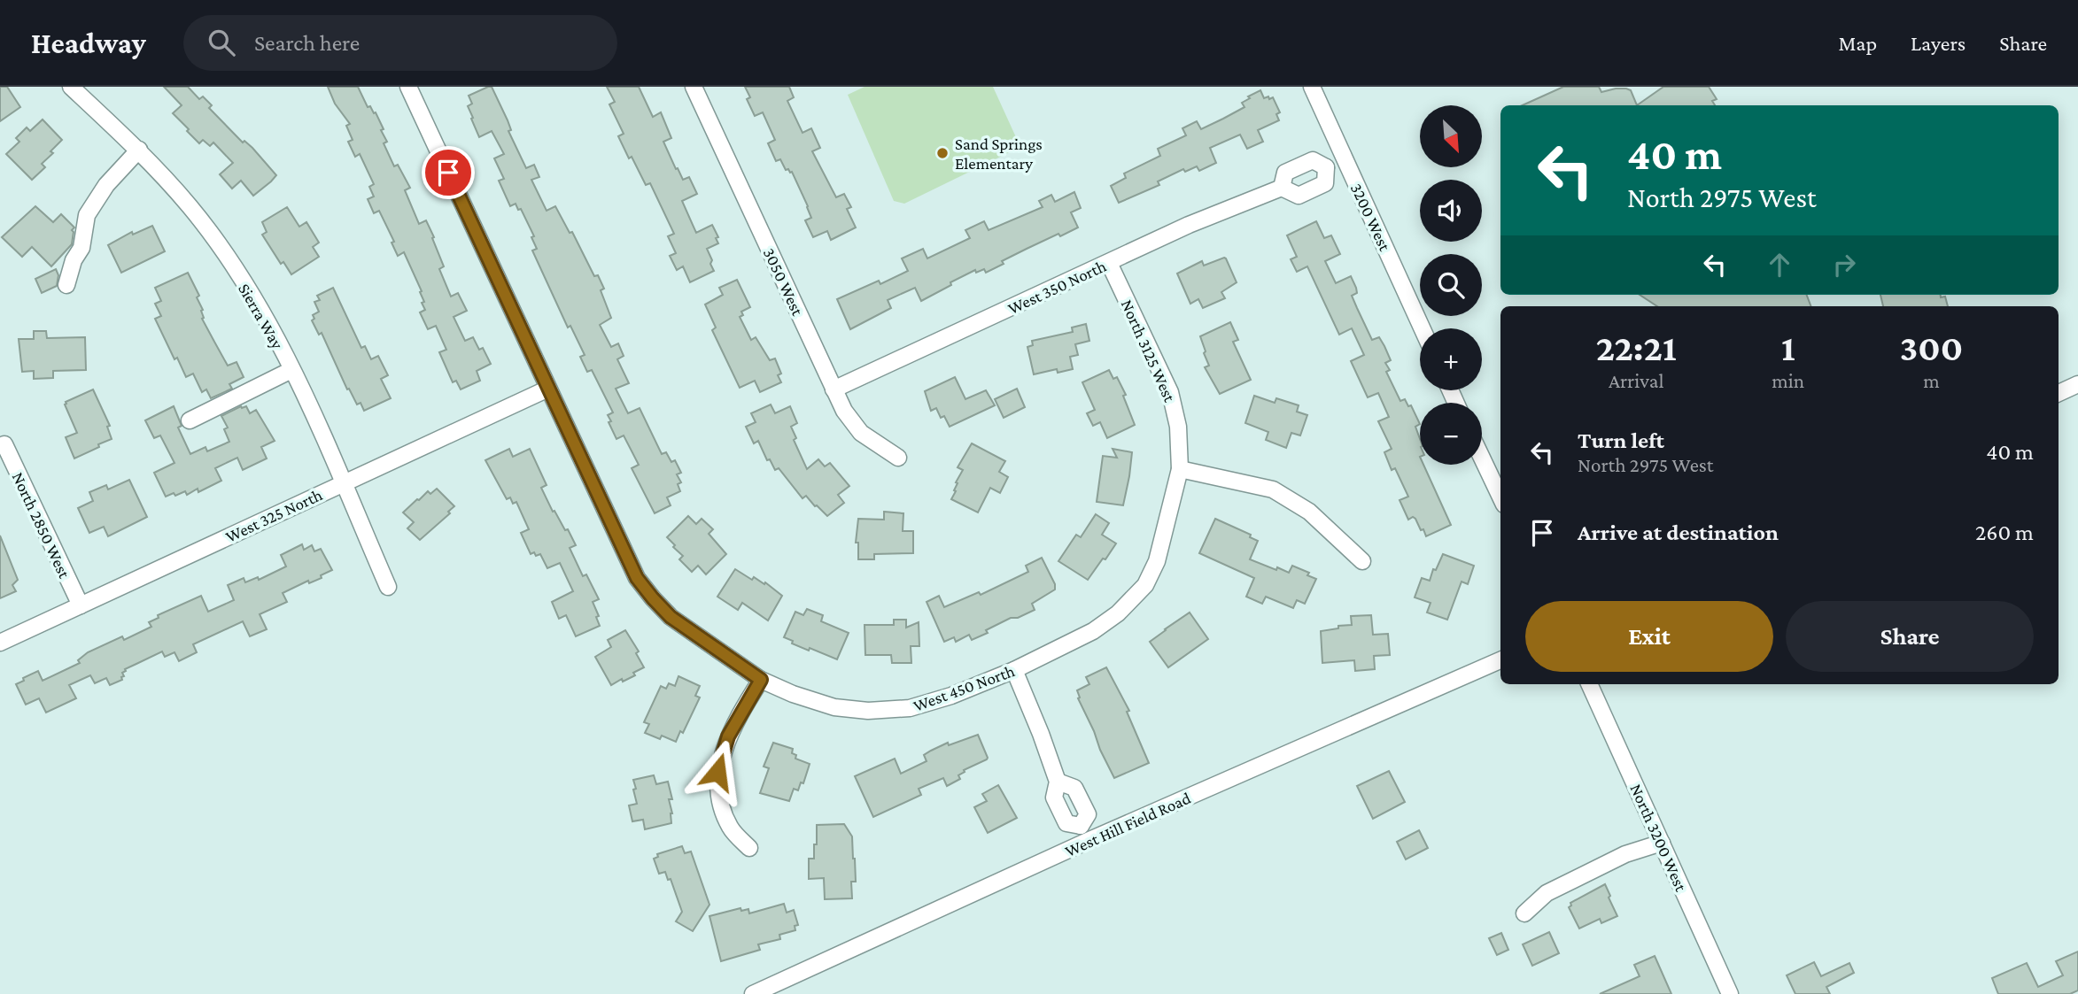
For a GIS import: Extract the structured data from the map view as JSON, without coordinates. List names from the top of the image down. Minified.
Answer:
{"streets":{"street":["3200 West","3050 West","West 350 North","Sierra Way","North 3125 West","West 325 North","North 2850 West","West 450 North","West Hill Field Road","North 3200 West"]},"crossings":[["3200 West","West 350 North"],["3050 West","West 350 North"],["West 350 North","North 3125 West"],["Sierra Way","West 325 North"],["North 3125 West","West 450 North"],["West 325 North","North 2850 West"],["West 325 North","West 450 North"]],"places":["Sand Springs Elementary"],"north":"bottom right","page":{"header":"Headway","search":"Search here","nav":["Map","Layers","Share"],"map_buttons":["+","−"],"turn":["40 m","North 2975 West"],"eta":["22:21","Arrival","1","min","300","m"],"list":[{"name":"Turn left","note":"North 2975 West","value":"40 m"},{"name":"Arrive at destination","value":"260 m"}],"buttons":["Exit","Share"]}}
